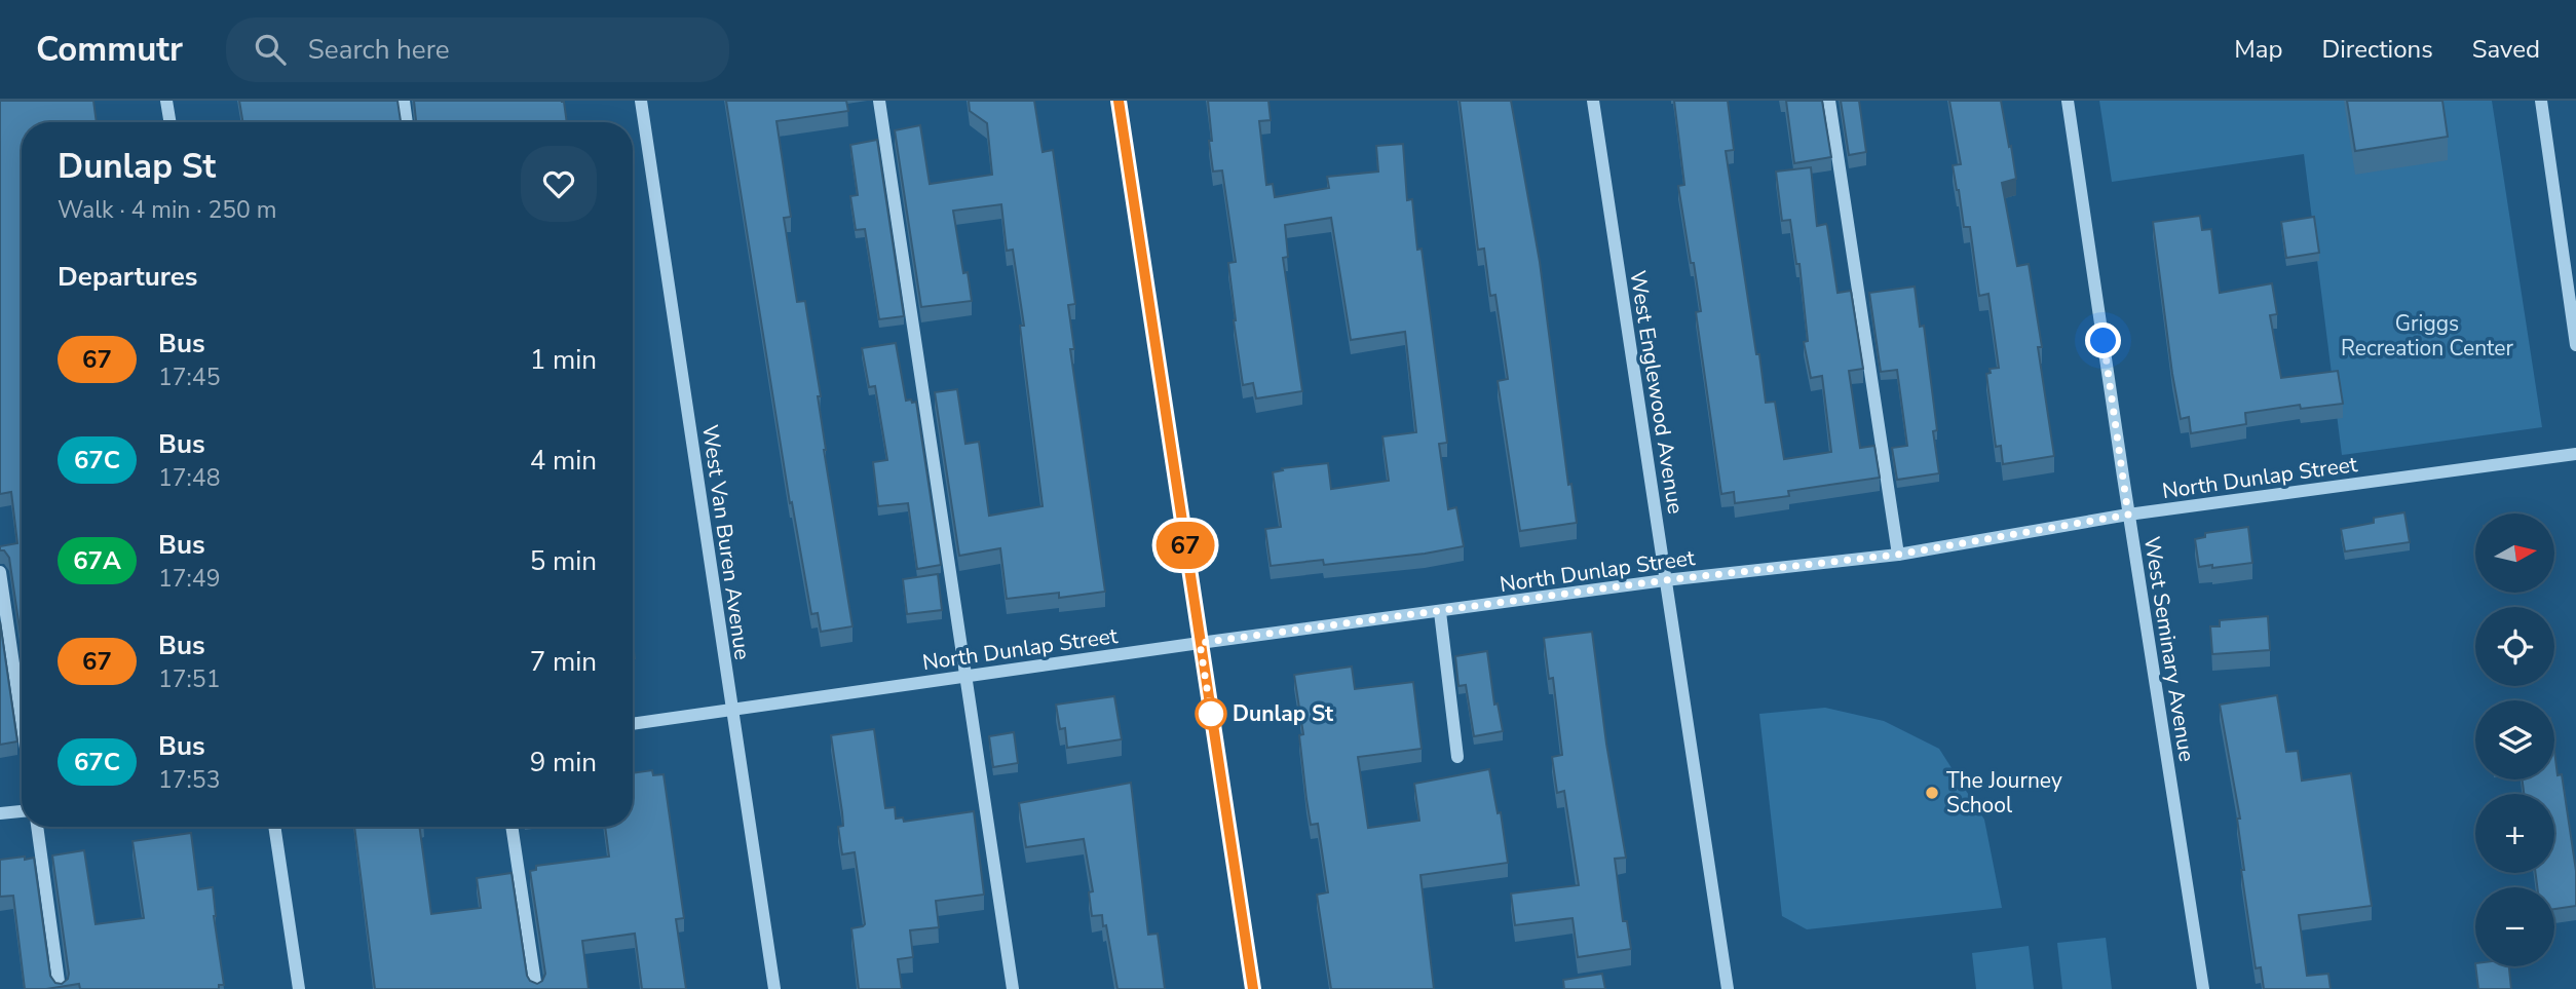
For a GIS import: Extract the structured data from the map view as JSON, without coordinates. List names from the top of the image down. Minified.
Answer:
{"streets":{"street":["West Englewood Avenue","North Dunlap Street","West Van Buren Avenue","West Seminary Avenue"]},"crossings":[["West Englewood Avenue","North Dunlap Street"],["North Dunlap Street","West Van Buren Avenue"],["North Dunlap Street","West Seminary Avenue"]],"parks":["Griggs Recreation Center"],"places":["Dunlap St","The Journey School"],"lines":["bus line 67"],"north":"right","page":{"header":"Commutr","search":"Search here","nav":["Map","Directions","Saved"],"on_map":"67","heading":[["Dunlap St","Walk · 4 min · 250 m"],"Departures"],"list":[{"mark":"67","name":"Bus","note":"17:45","value":"1 min"},{"mark":"67C","name":"Bus","note":"17:48","value":"4 min"},{"mark":"67A","name":"Bus","note":"17:49","value":"5 min"},{"mark":"67","name":"Bus","note":"17:51","value":"7 min"},{"mark":"67C","name":"Bus","note":"17:53","value":"9 min"}],"map_buttons":["+","−"]}}
